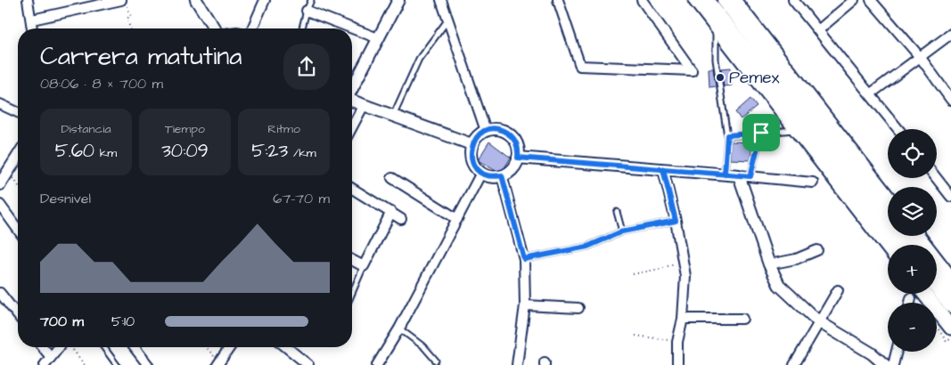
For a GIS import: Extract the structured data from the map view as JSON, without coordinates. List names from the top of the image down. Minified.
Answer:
{"places":["Pemex"],"page":{"heading":["Carrera matutina","08:06 · 8 × 700 m"],"stats":[["Distancia","5.60 km"],["Tiempo","30:09"],["Ritmo","5:23 /km"]],"map_buttons":["+","−"],"chart":["Desnivel","67–70 m"],"list":[{"name":"700 m","note":"5:10"}]}}
